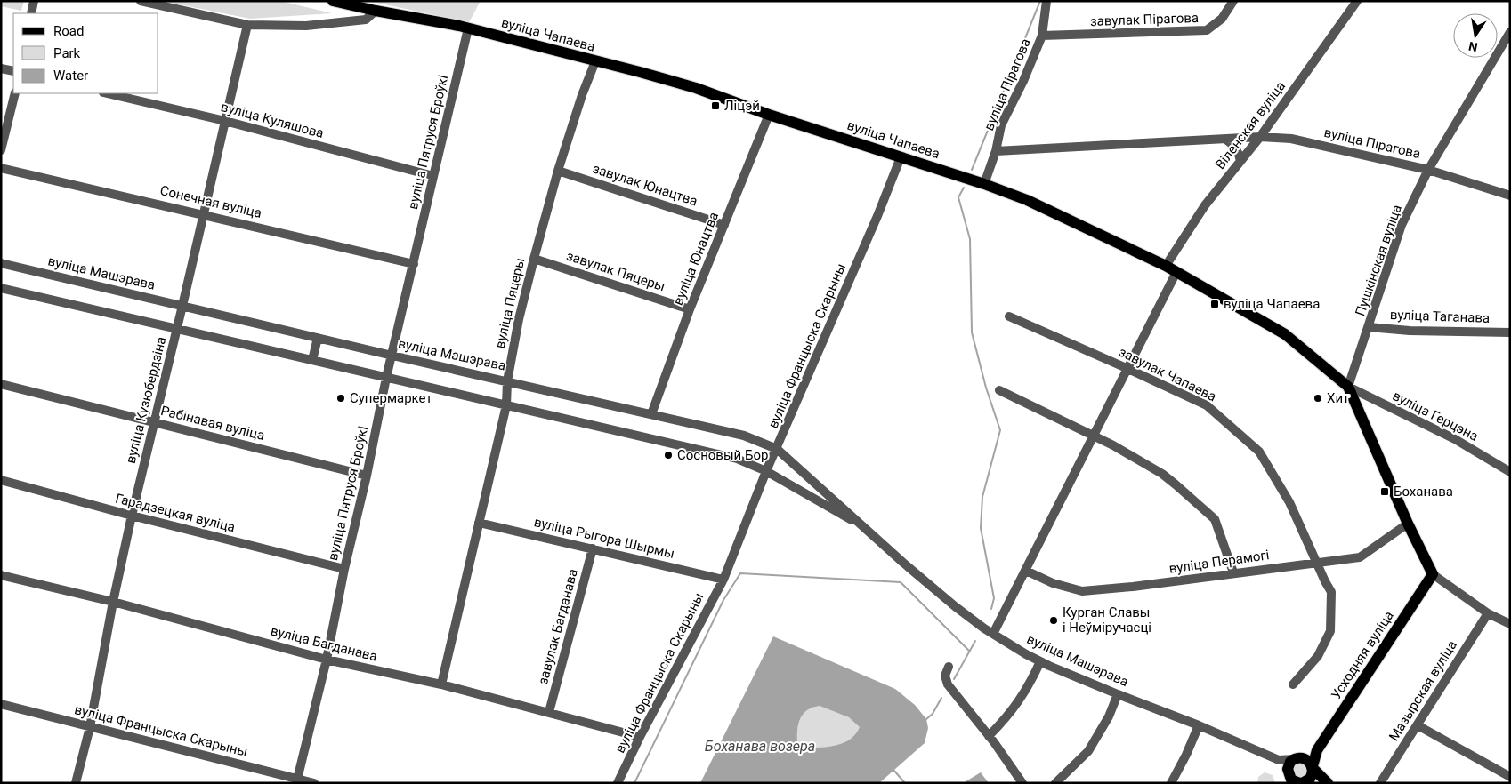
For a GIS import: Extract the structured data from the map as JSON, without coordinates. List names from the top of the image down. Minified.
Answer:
{"streets":{"main road":["вуліца Чапаева","Усходняя вуліца"],"street":["завулак Пірагова","вуліца Пірагова","вуліца Куляшова","Віленская вуліца","вуліца Пятруся Броўкі","завулак Юнацтва","Сонечная вуліца","вуліца Юнацтва","Пушкінская вуліца","завулак Пяцеры","вуліца Машэрава","вуліца Пяцеры","вуліца Таганава","вуліца Францыска Скарыны","завулак Чапаева","вуліца Кузюбердзіна","вуліца Герцэна","Рабінавая вуліца","Гарадзецкая вуліца","вуліца Рыгора Шырмы","вуліца Перамогі","завулак Багданава","вуліца Багданава","Мазырская вуліца"]},"crossings":[["завулак Пірагова","вуліца Пірагова"],["вуліца Чапаева","вуліца Пірагова"],["вуліца Чапаева","Віленская вуліца"],["вуліца Чапаева","вуліца Пятруся Броўкі"],["вуліца Чапаева","вуліца Юнацтва"],["вуліца Чапаева","Пушкінская вуліца"],["вуліца Чапаева","вуліца Пяцеры"],["вуліца Чапаева","вуліца Францыска Скарыны"],["вуліца Чапаева","вуліца Герцэна"],["вуліца Чапаева","вуліца Перамогі"],["вуліца Чапаева","Усходняя вуліца"],["вуліца Чапаева","Мазырская вуліца"],["вуліца Пірагова","Віленская вуліца"],["вуліца Пірагова","Пушкінская вуліца"],["вуліца Куляшова","вуліца Пятруся Броўкі"],["вуліца Куляшова","вуліца Кузюбердзіна"],["вуліца Пятруся Броўкі","Сонечная вуліца"],["вуліца Пятруся Броўкі","вуліца Машэрава"],["вуліца Пятруся Броўкі","вуліца Францыска Скарыны"],["вуліца Пятруся Броўкі","Рабінавая вуліца"],["вуліца Пятруся Броўкі","Гарадзецкая вуліца"],["вуліца Пятруся Броўкі","вуліца Багданава"],["завулак Юнацтва","вуліца Юнацтва"],["завулак Юнацтва","вуліца Пяцеры"],["Сонечная вуліца","вуліца Кузюбердзіна"],["вуліца Юнацтва","завулак Пяцеры"],["вуліца Юнацтва","вуліца Машэрава"],["Пушкінская вуліца","вуліца Таганава"],["Пушкінская вуліца","вуліца Герцэна"],["завулак Пяцеры","вуліца Пяцеры"],["вуліца Машэрава","вуліца Пяцеры"],["вуліца Машэрава","вуліца Францыска Скарыны"],["вуліца Машэрава","вуліца Кузюбердзіна"],["вуліца Машэрава","Усходняя вуліца"],["вуліца Пяцеры","вуліца Рыгора Шырмы"],["вуліца Пяцеры","вуліца Багданава"],["вуліца Францыска Скарыны","вуліца Кузюбердзіна"],["вуліца Францыска Скарыны","вуліца Рыгора Шырмы"],["вуліца Францыска Скарыны","вуліца Багданава"],["завулак Чапаева","вуліца Перамогі"],["вуліца Кузюбердзіна","Рабінавая вуліца"],["вуліца Кузюбердзіна","Гарадзецкая вуліца"],["вуліца Кузюбердзіна","вуліца Багданава"],["вуліца Рыгора Шырмы","завулак Багданава"],["завулак Багданава","вуліца Багданава"]],"water":["Боханава возера"],"places":{"transit":["Ліцэй","вуліца Чапаева","Боханава"],"other":["Супермаркет","Хит","Сосновый Бор","Курган Славы і Неўміручасці"]},"legend":["Road","Park","Water"],"north":"bottom"}
